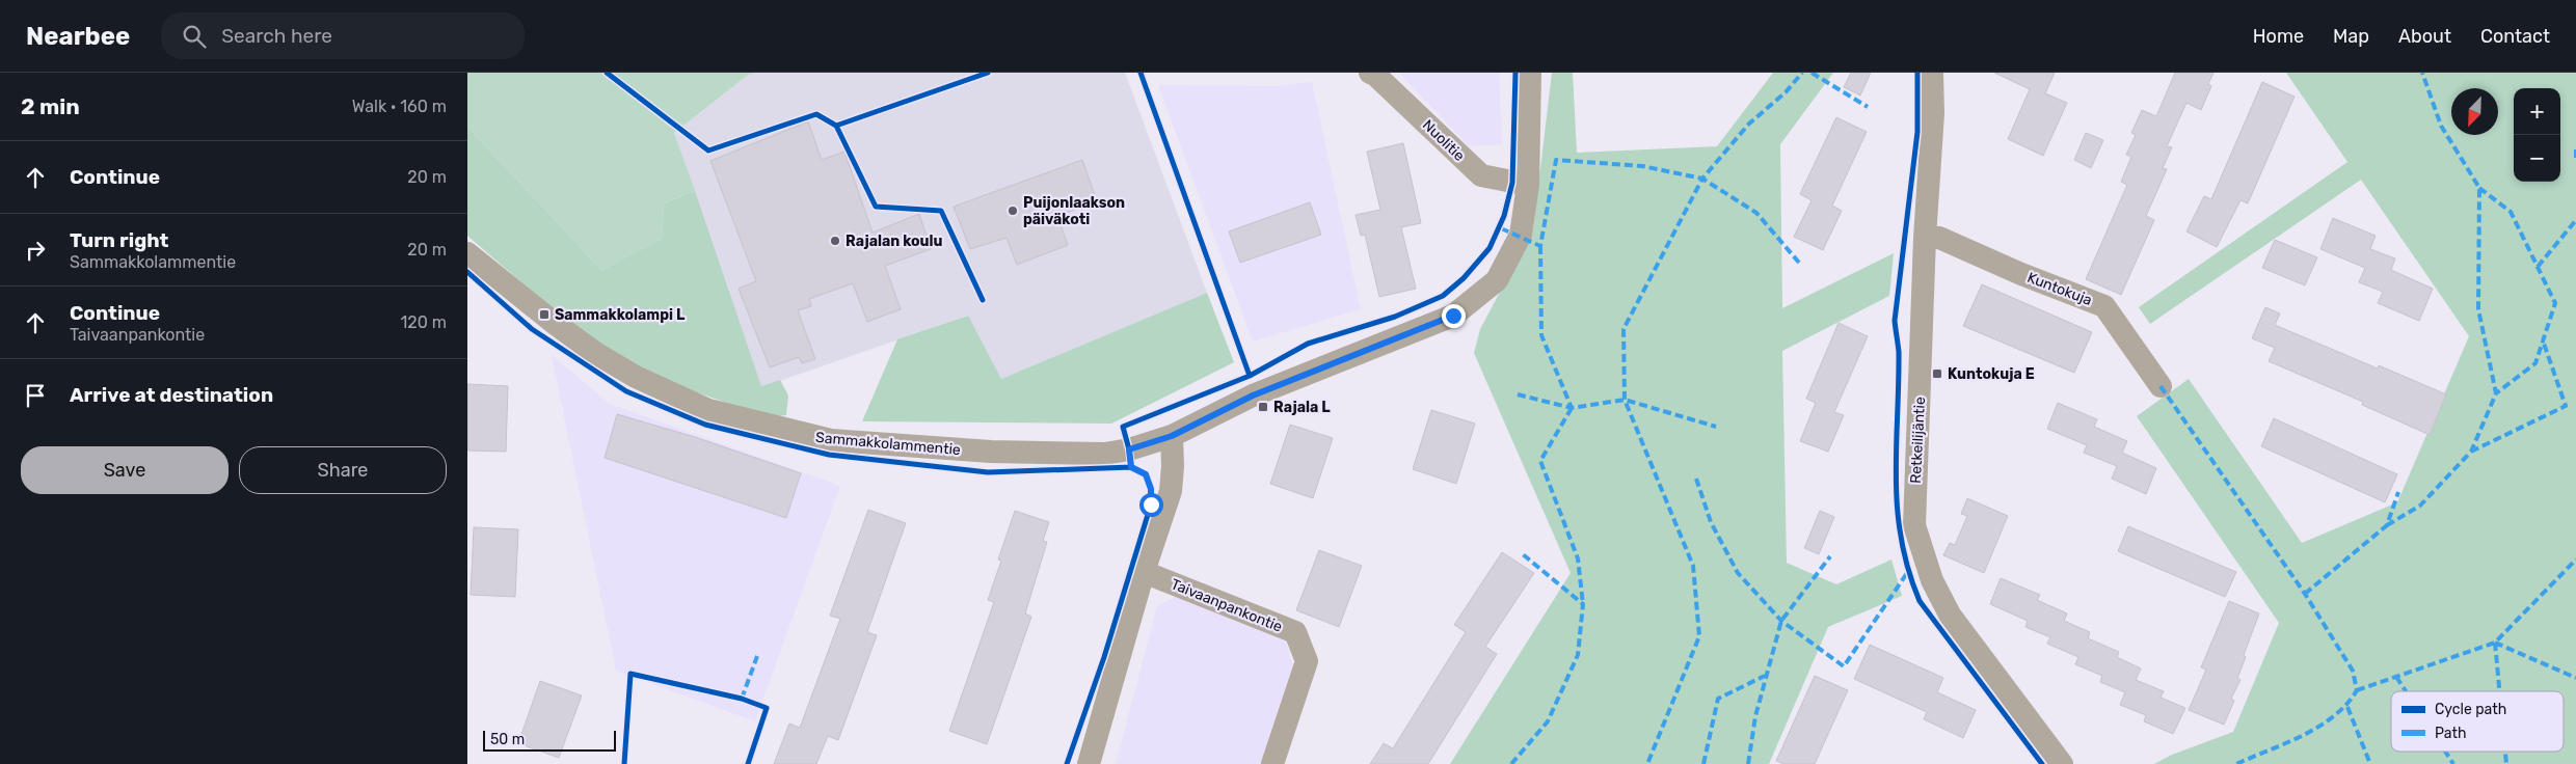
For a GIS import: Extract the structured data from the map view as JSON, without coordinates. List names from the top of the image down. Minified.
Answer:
{"streets":{"street":["Nuolitie","Kuntokuja","Retkeilijäntie","Sammakkolammentie","Taivaanpankontie"]},"crossings":[["Kuntokuja","Retkeilijäntie"]],"places":{"other":["Puijonlaakson päiväkoti","Rajalan koulu"],"transit":["Sammakkolampi L","Kuntokuja E","Rajala L"]},"legend":["Cycle path","Path"],"scale_bar":"50 m","north":"bottom left","page":{"header":"Nearbee","search":"Search here","nav":["Home","Map","About","Contact"],"heading":["2 min","Walk · 160 m"],"map_buttons":["+","−"],"list":[["Continue","20 m"],["Turn right","Sammakkolammentie","20 m"],["Continue","Taivaanpankontie","120 m"],"Arrive at destination"],"buttons":["Save","Share"],"scale":"50 m"}}
